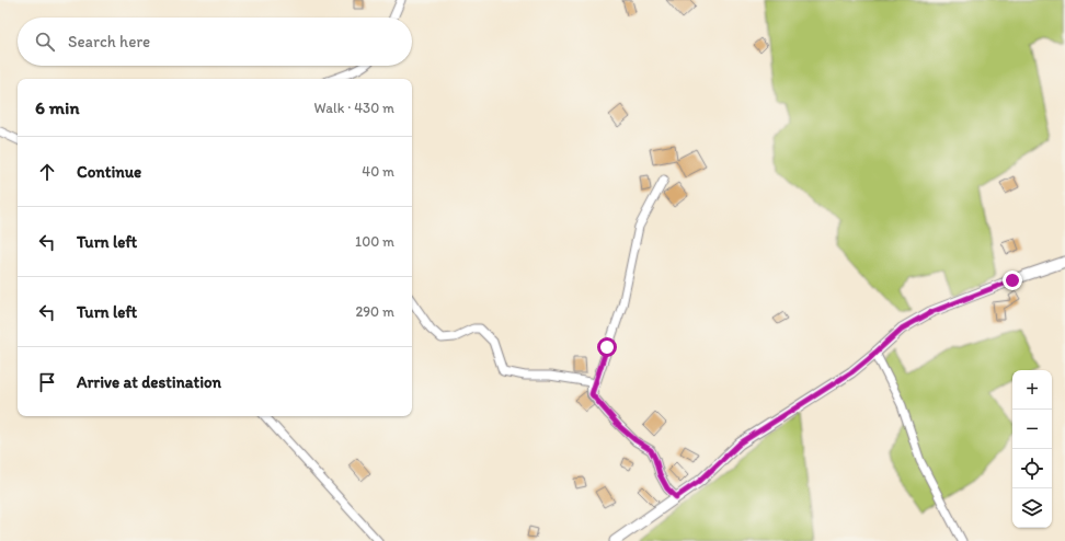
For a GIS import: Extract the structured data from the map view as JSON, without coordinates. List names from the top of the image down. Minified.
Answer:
{"page":{"search":"Search here","heading":["6 min","Walk · 430 m"],"list":[["Continue","40 m"],["Turn left","100 m"],["Turn left","290 m"],"Arrive at destination"],"map_buttons":["+","−"]}}
